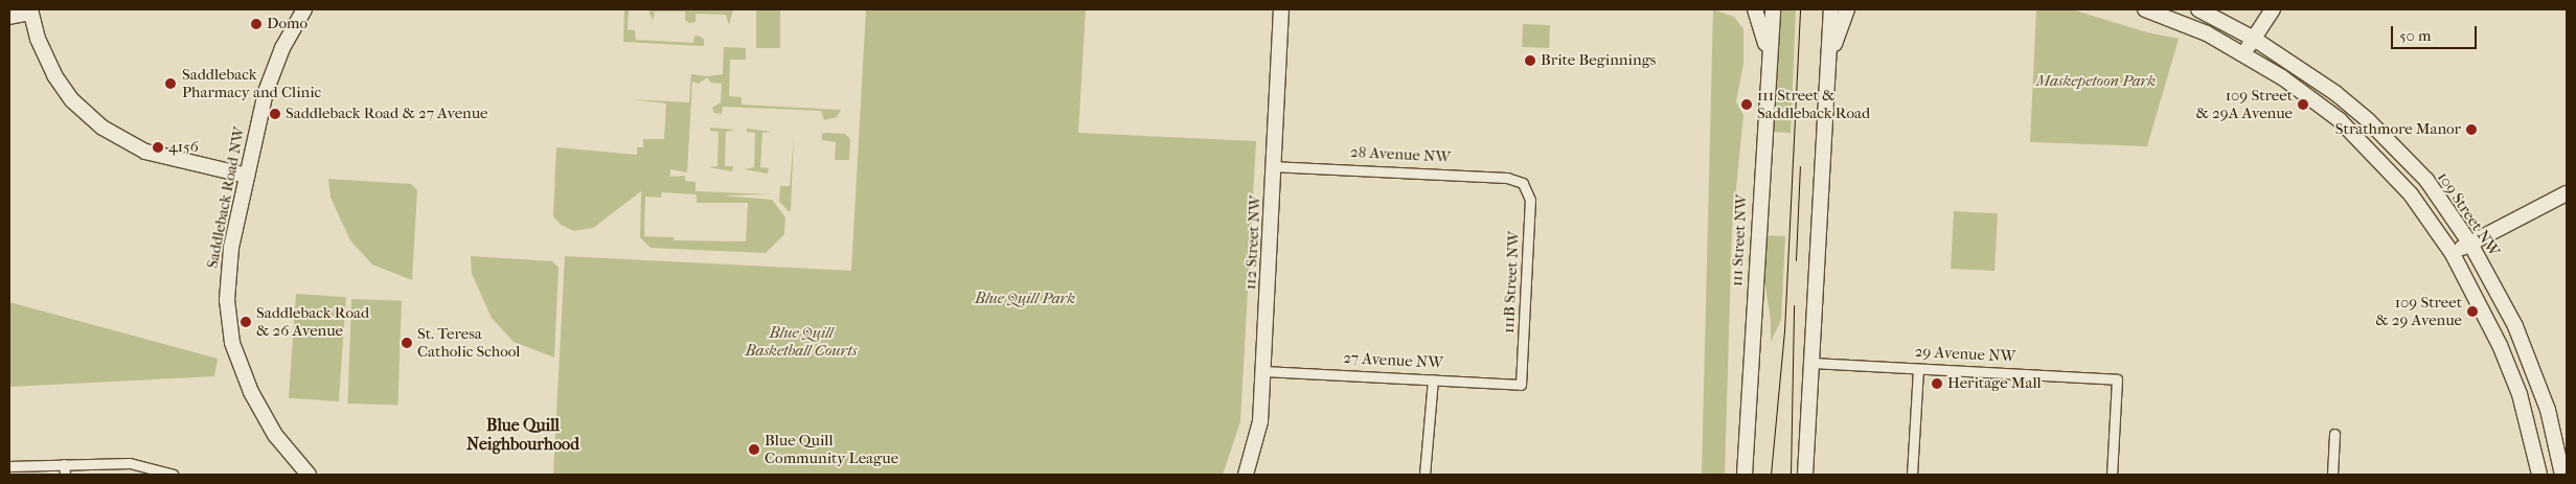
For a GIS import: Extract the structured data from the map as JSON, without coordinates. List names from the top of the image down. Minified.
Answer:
{"streets":{"street":["28 Avenue NW","Saddleback Road NW","109 Street NW","111 Street NW","112 Street NW","111B Street NW","29 Avenue NW","27 Avenue NW"]},"crossings":[["28 Avenue NW","112 Street NW"],["28 Avenue NW","111B Street NW"],["112 Street NW","27 Avenue NW"],["111B Street NW","27 Avenue NW"]],"districts":["Blue Quill Neighbourhood"],"parks":["Maskepetoon Park","Blue Quill Park","Blue Quill Basketball Courts"],"places":["Domo","Brite Beginnings","Saddleback Pharmacy and Clinic","111 Street & Saddleback Road","109 Street & 29A Avenue","Saddleback Road & 27 Avenue","Strathmore Manor","4156","109 Street & 29 Avenue","Saddleback Road & 26 Avenue","St. Teresa Catholic School","Heritage Mall","Blue Quill Community League"],"scale_bar":"50 m"}
